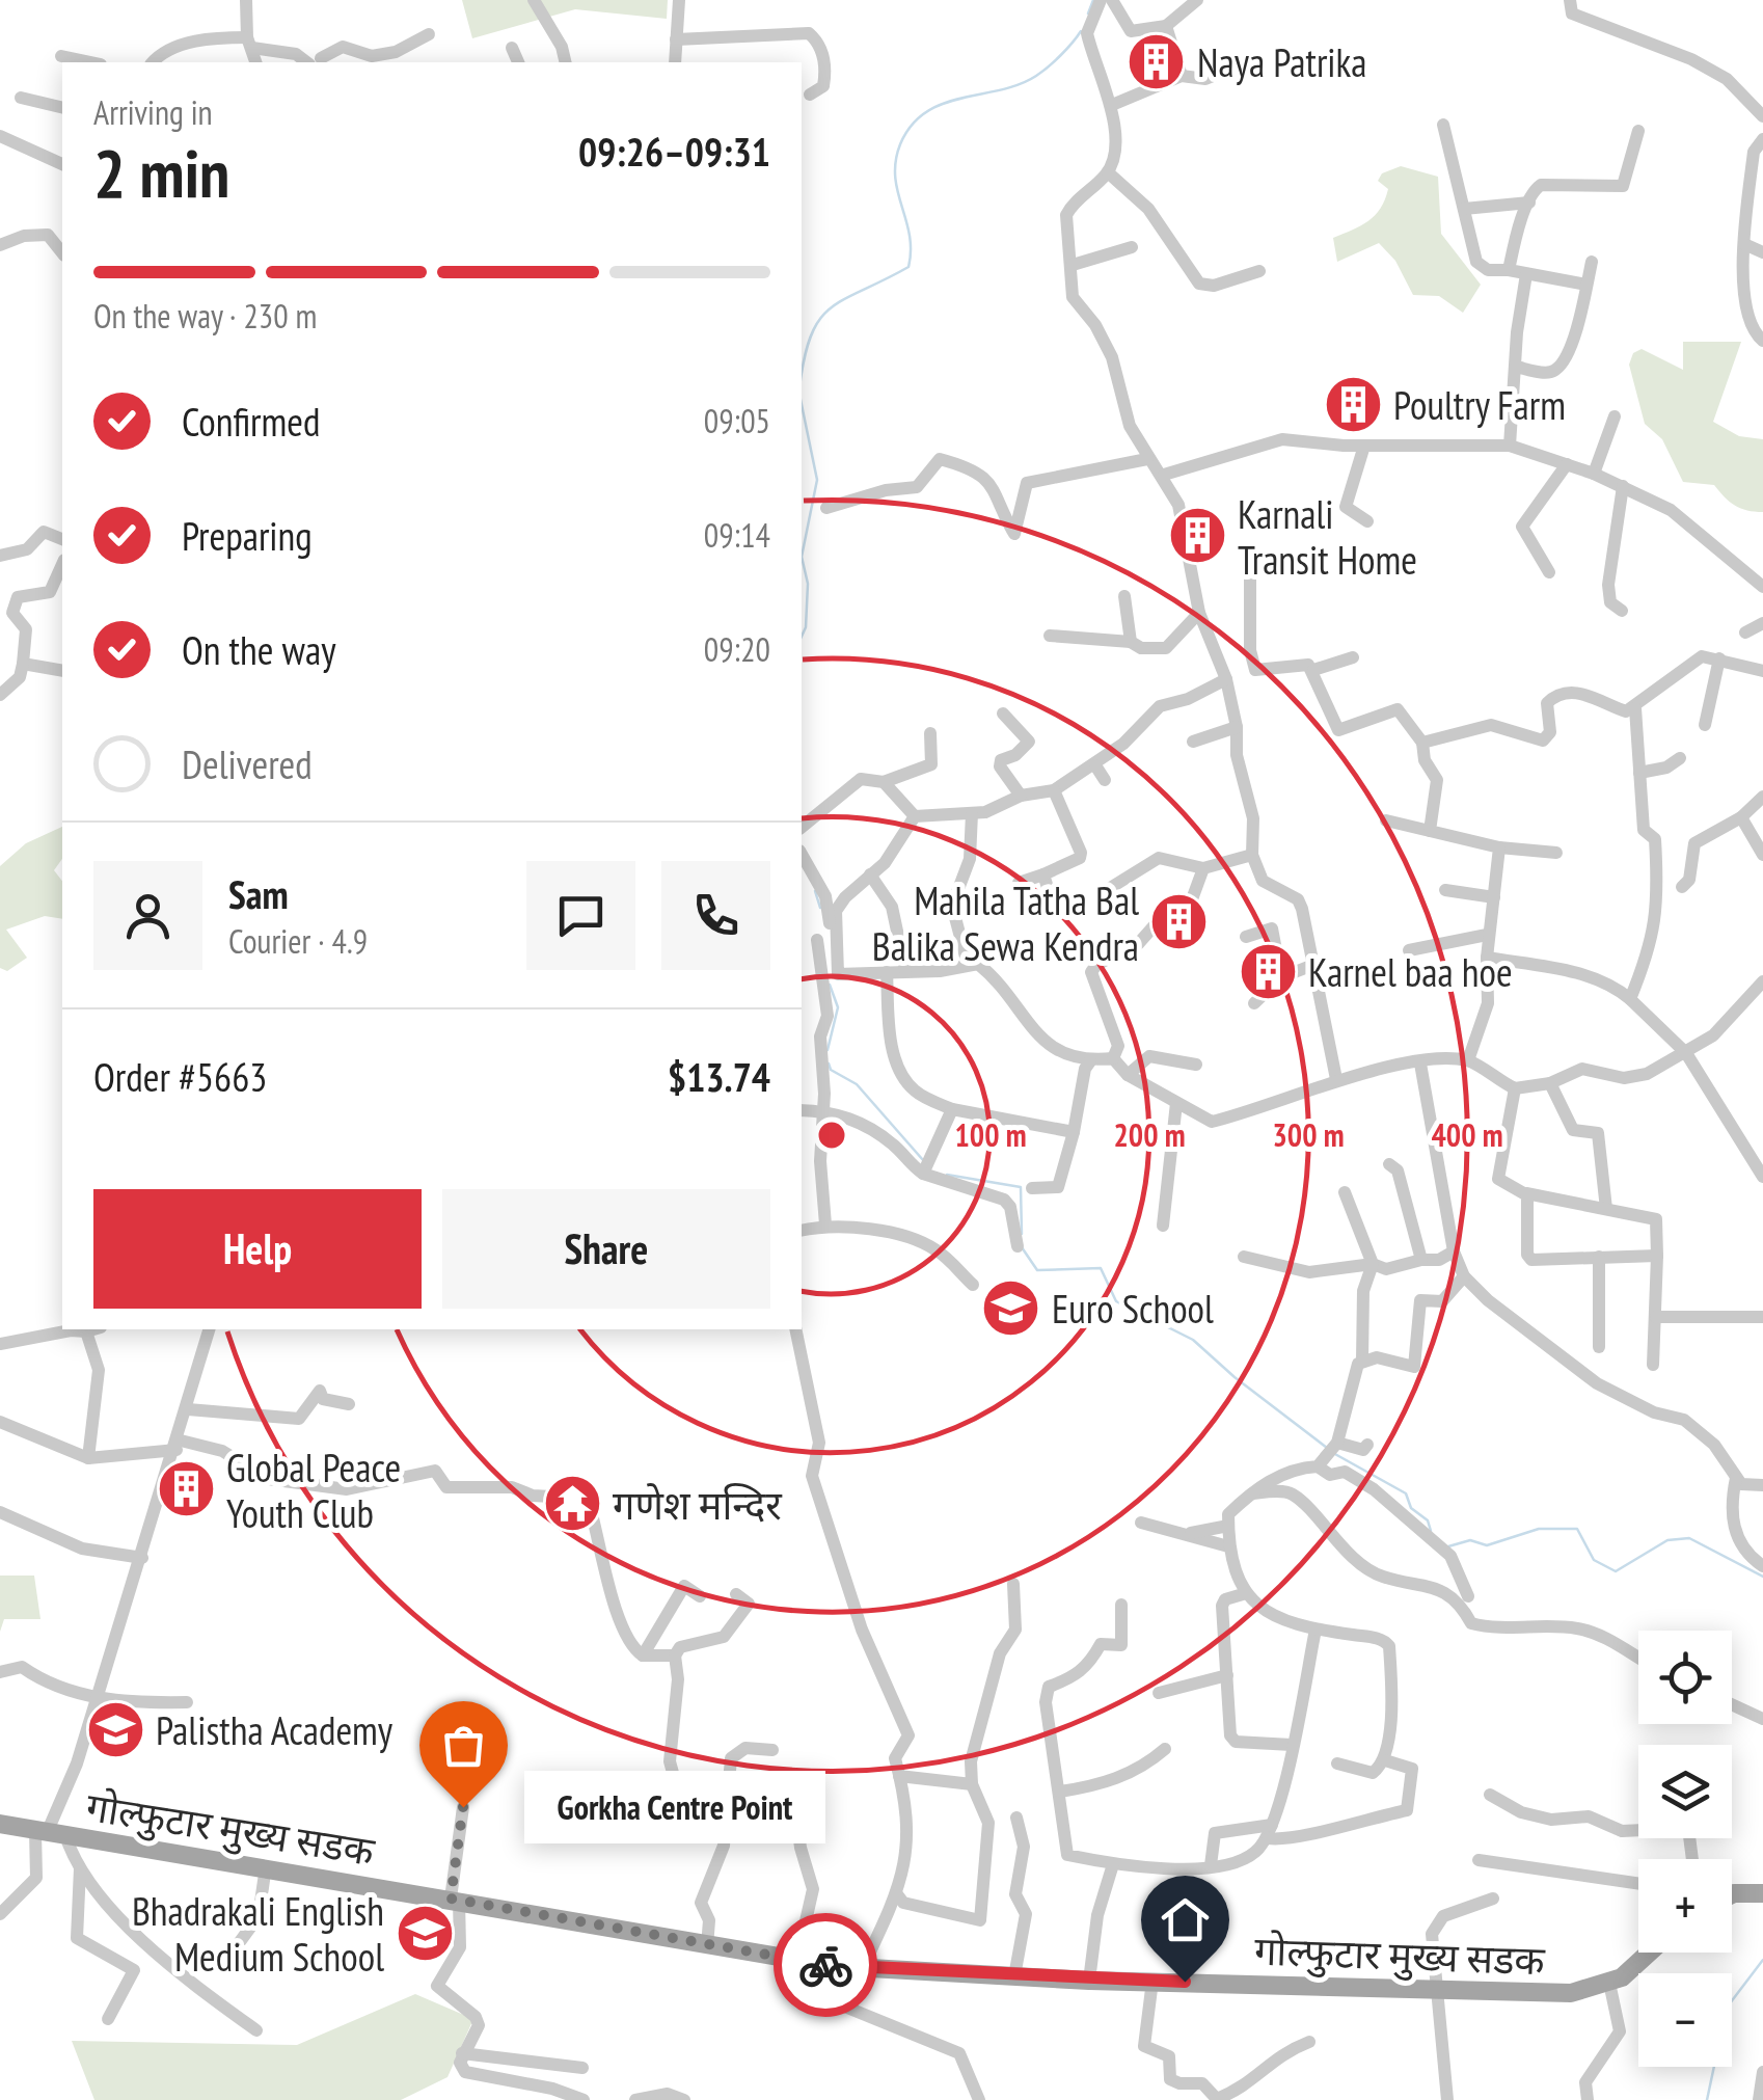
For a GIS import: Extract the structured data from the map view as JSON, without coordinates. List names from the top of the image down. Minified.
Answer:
{"streets":{"main road":["गोल्फुटार मुख्य सडक"]},"places":{"building":["Naya Patrika","Poultry Farm","Karnali Transit Home","Mahila Tatha Bal Balika Sewa Kendra","Karnel baa hoe","Global Peace Youth Club"],"school or university":["Euro School","Palistha Academy","Bhadrakali English Medium School"],"temple":["गणेश मन्दिर"],"other":["Gorkha Centre Point"]},"page":{"heading":["2 min","Arriving in","09:26–09:31"],"panel":["Sam","Courier · 4.9","Order #5663","$13.74"],"bar":"On the way · 230 m","list":[["Confirmed","09:05"],["Preparing","09:14"],["On the way","09:20"],"Delivered"],"buttons":["Help","Share"],"map_buttons":["+","−"],"bubble":"Gorkha Centre Point"},"rings":["100 m","200 m","300 m","400 m"]}
